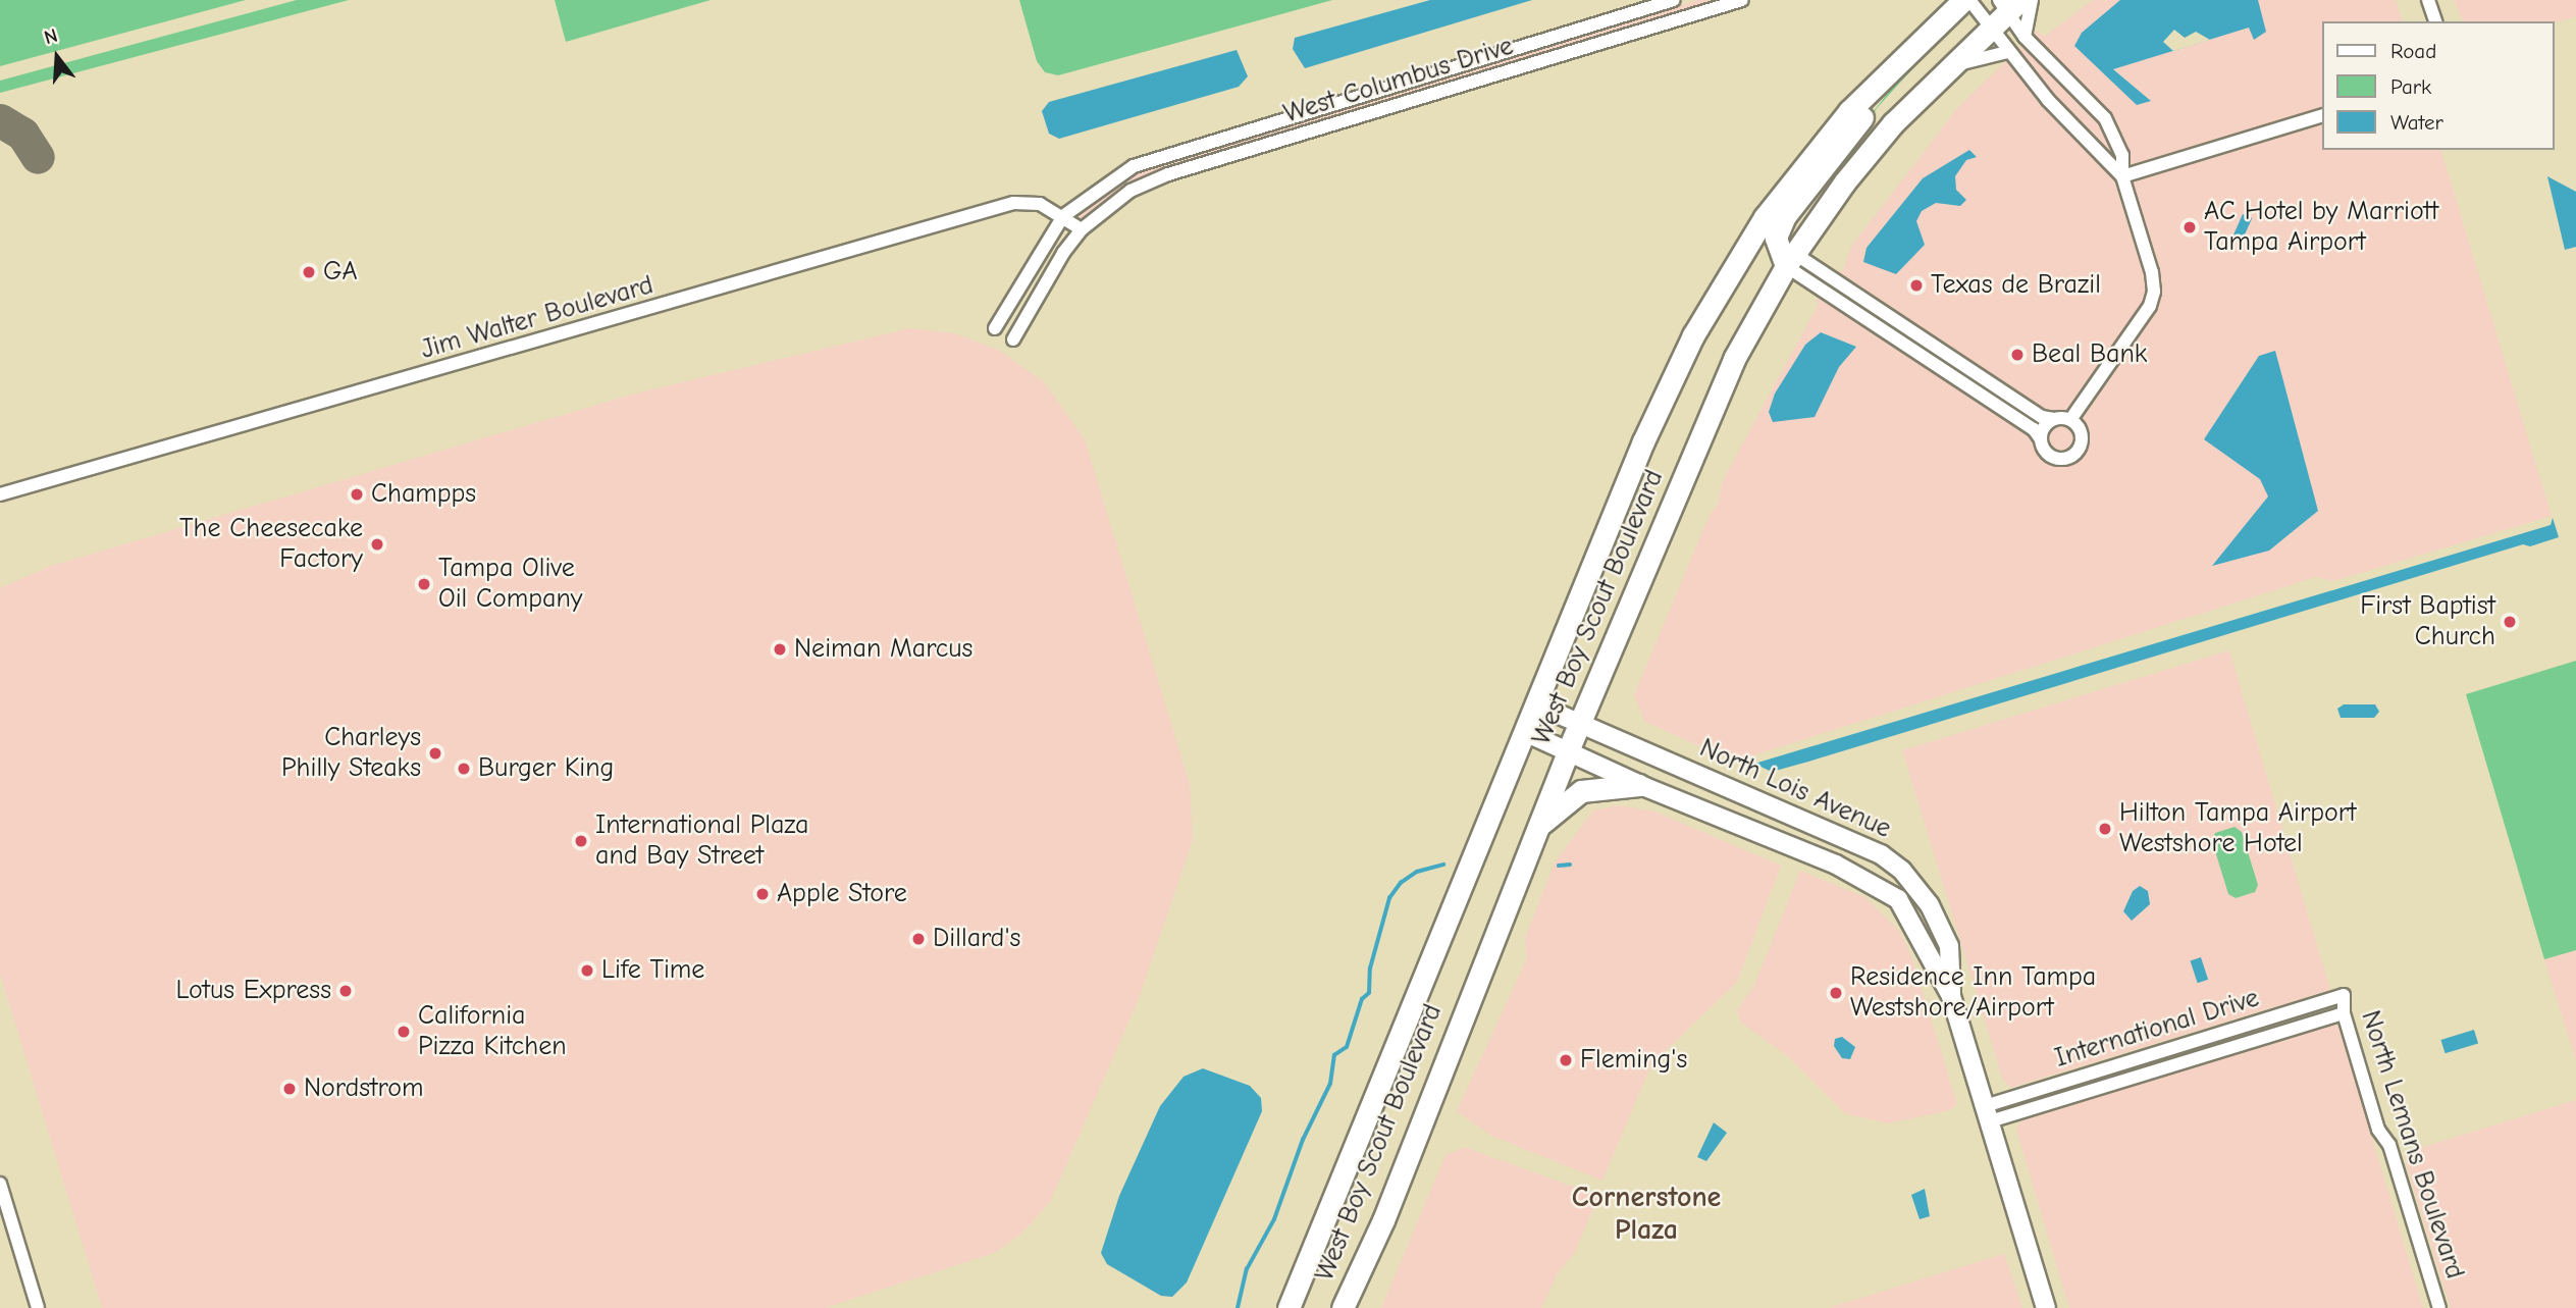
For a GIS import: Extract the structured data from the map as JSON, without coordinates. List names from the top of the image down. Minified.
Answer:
{"streets":{"main road":["West Boy Scout Boulevard"],"street":["West Columbus Drive","Jim Walter Boulevard","North Lois Avenue","International Drive","North Lemans Boulevard"]},"crossings":[["West Columbus Drive","Jim Walter Boulevard"],["West Boy Scout Boulevard","North Lois Avenue"],["North Lois Avenue","International Drive"],["International Drive","North Lemans Boulevard"]],"districts":["Cornerstone Plaza"],"places":["AC Hotel by Marriott Tampa Airport","GA","Texas de Brazil","Beal Bank","Champps","The Cheesecake Factory","Tampa Olive Oil Company","First Baptist Church","Neiman Marcus","Charleys Philly Steaks","Burger King","Hilton Tampa Airport Westshore Hotel","International Plaza and Bay Street","Apple Store","Dillard's","Life Time","Lotus Express","Residence Inn Tampa Westshore/Airport","California Pizza Kitchen","Fleming's","Nordstrom"],"legend":["Road","Park","Water"],"north":"top"}
